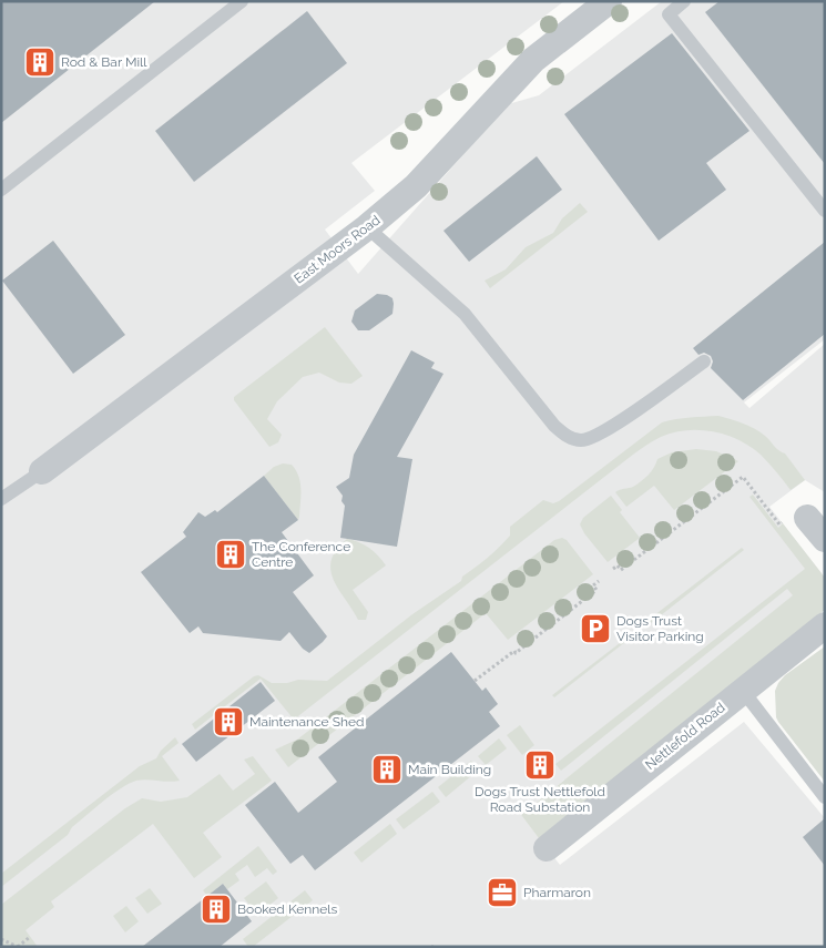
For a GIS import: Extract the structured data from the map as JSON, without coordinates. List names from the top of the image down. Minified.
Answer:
{"streets":{"street":["East Moors Road","Nettlefold Road"]},"places":{"building":["Rod & Bar Mill","The Conference Centre","Maintenance Shed","Dogs Trust Nettlefold Road Substation","Main Building","Booked Kennels"],"parking":["Dogs Trust Visitor Parking"],"office":["Pharmaron"]}}
